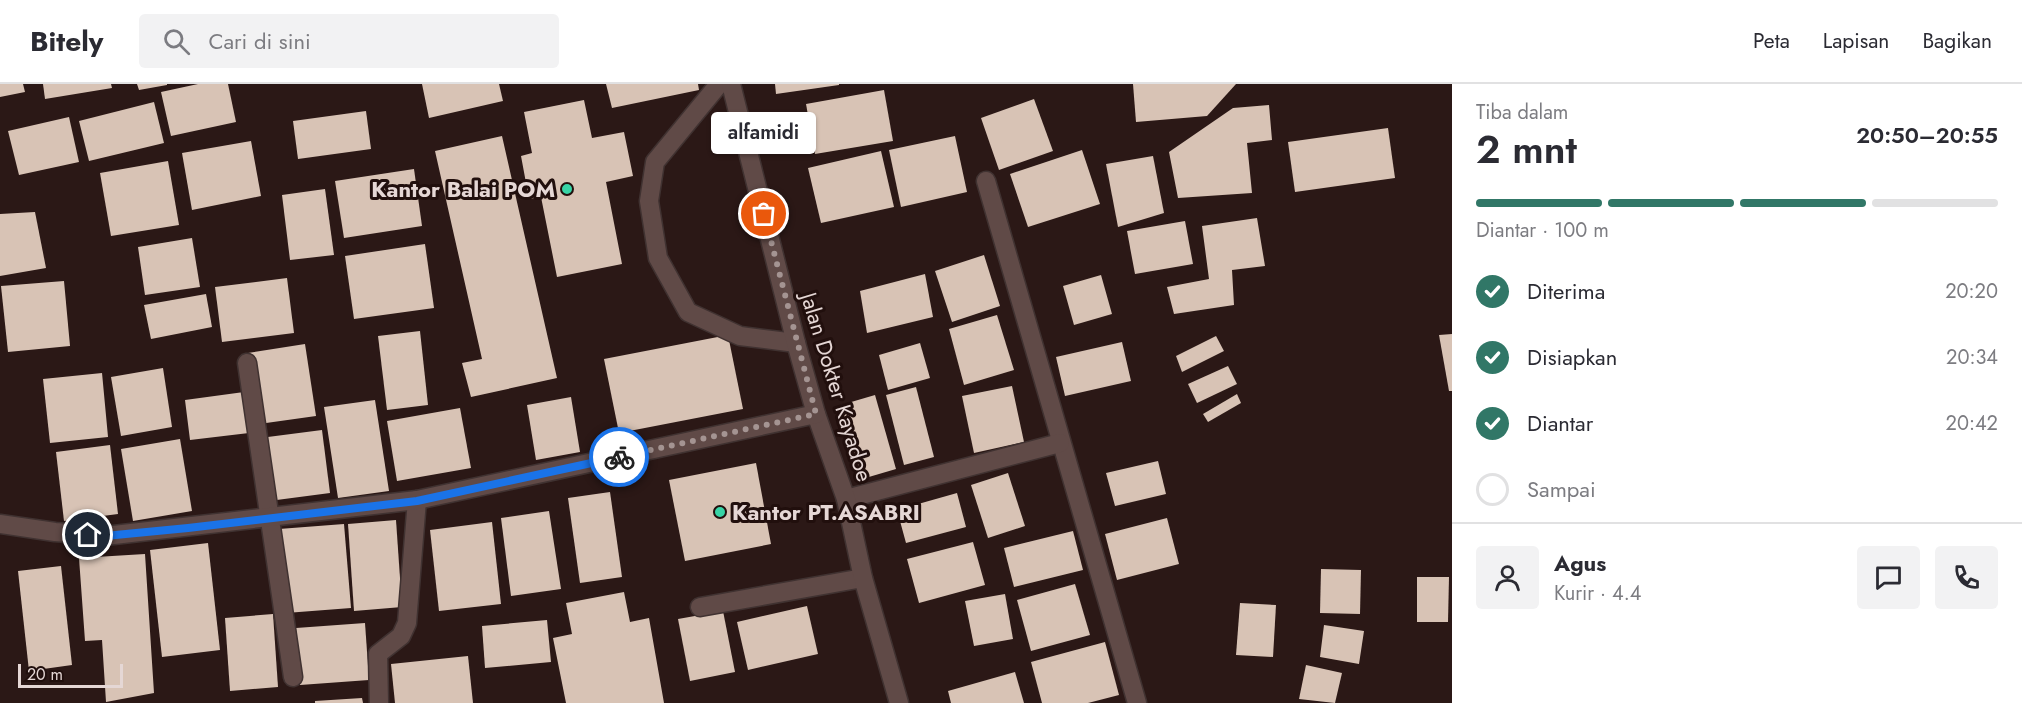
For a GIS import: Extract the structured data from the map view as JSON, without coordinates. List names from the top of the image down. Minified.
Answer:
{"streets":{"street":["Jalan Dokter Kayadoe"]},"places":["Kantor Balai POM","alfamidi","Kantor PT.ASABRI"],"scale_bar":"20 m","page":{"header":"Bitely","search":"Cari di sini","nav":["Peta","Lapisan","Bagikan"],"heading":["2 mnt","Tiba dalam","20:50–20:55"],"panel":["Agus","Kurir · 4.4"],"bubble":"alfamidi","bar":"Diantar · 100 m","list":[["Diterima","20:20"],["Disiapkan","20:34"],["Diantar","20:42"],"Sampai"],"scale":"20 m"}}
